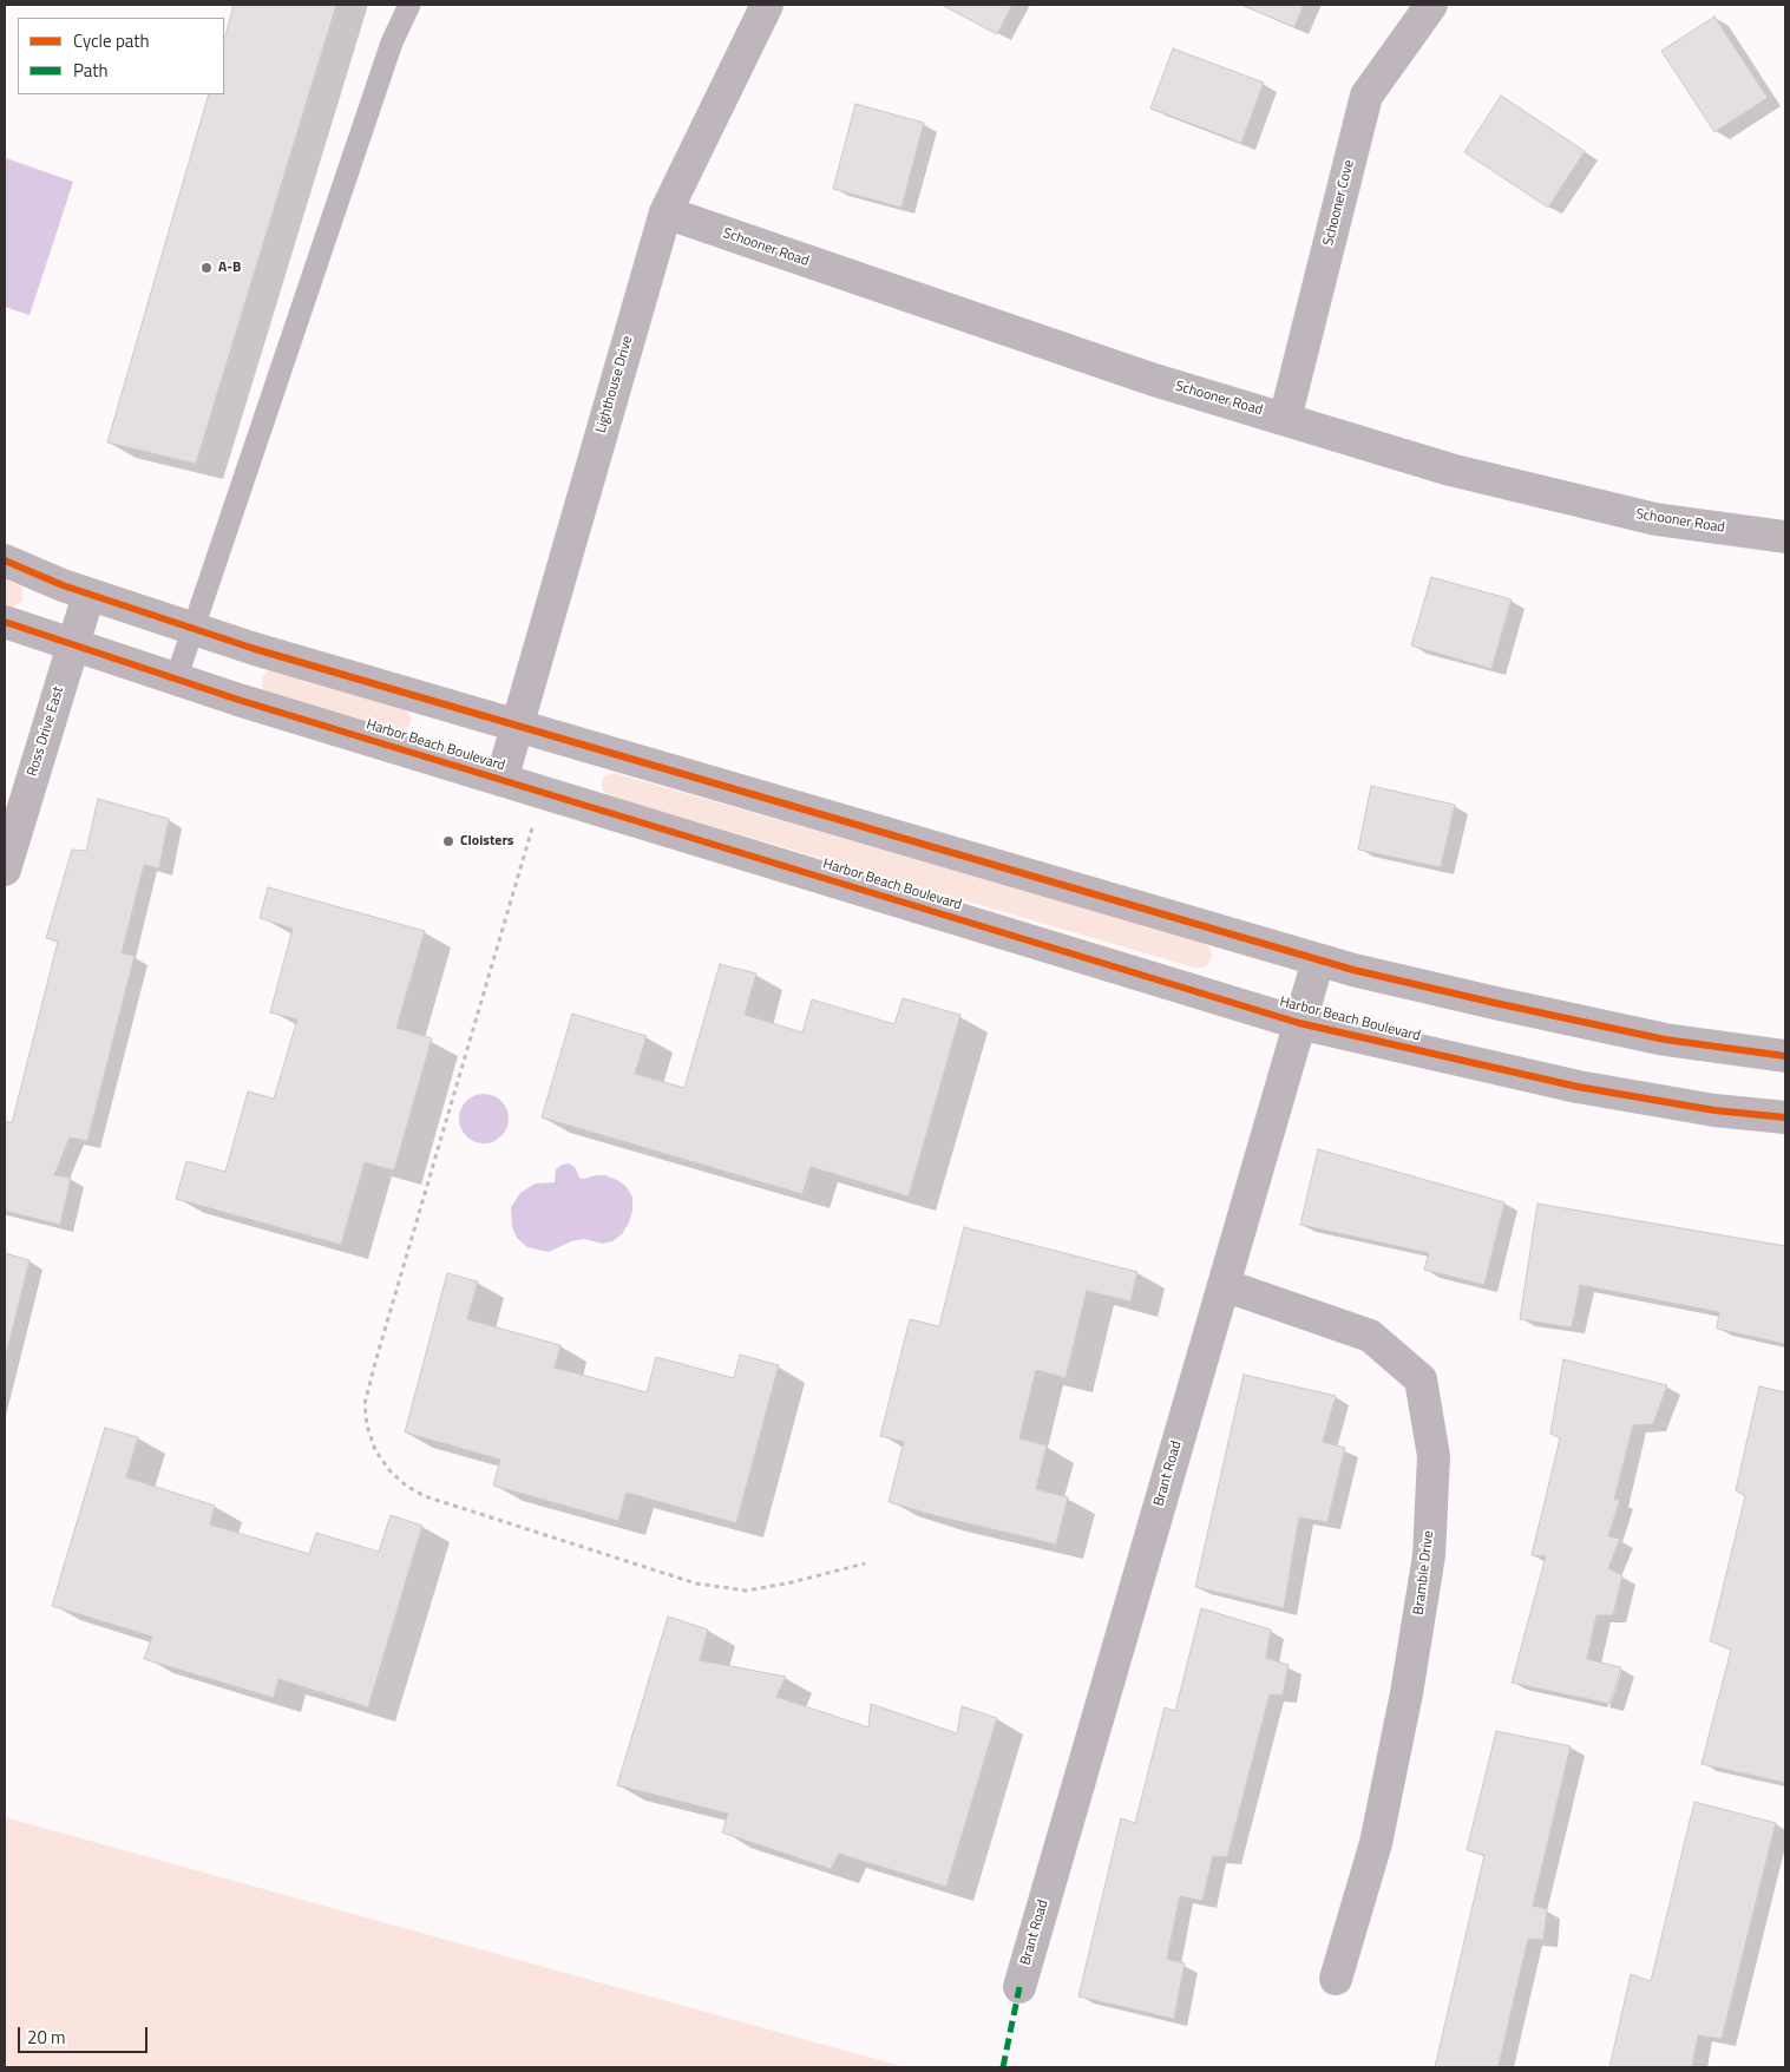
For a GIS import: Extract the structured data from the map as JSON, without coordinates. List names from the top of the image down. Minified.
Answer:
{"streets":{"street":["Schooner Cove","Schooner Road","Lighthouse Drive","Ross Drive East","Harbor Beach Boulevard","Brant Road","Bramble Drive"]},"crossings":[["Schooner Cove","Schooner Road"],["Schooner Road","Lighthouse Drive"],["Lighthouse Drive","Harbor Beach Boulevard"],["Ross Drive East","Harbor Beach Boulevard"],["Harbor Beach Boulevard","Brant Road"],["Brant Road","Bramble Drive"]],"places":["A-B","Cloisters"],"legend":["Cycle path","Path"],"scale_bar":"20 m"}
